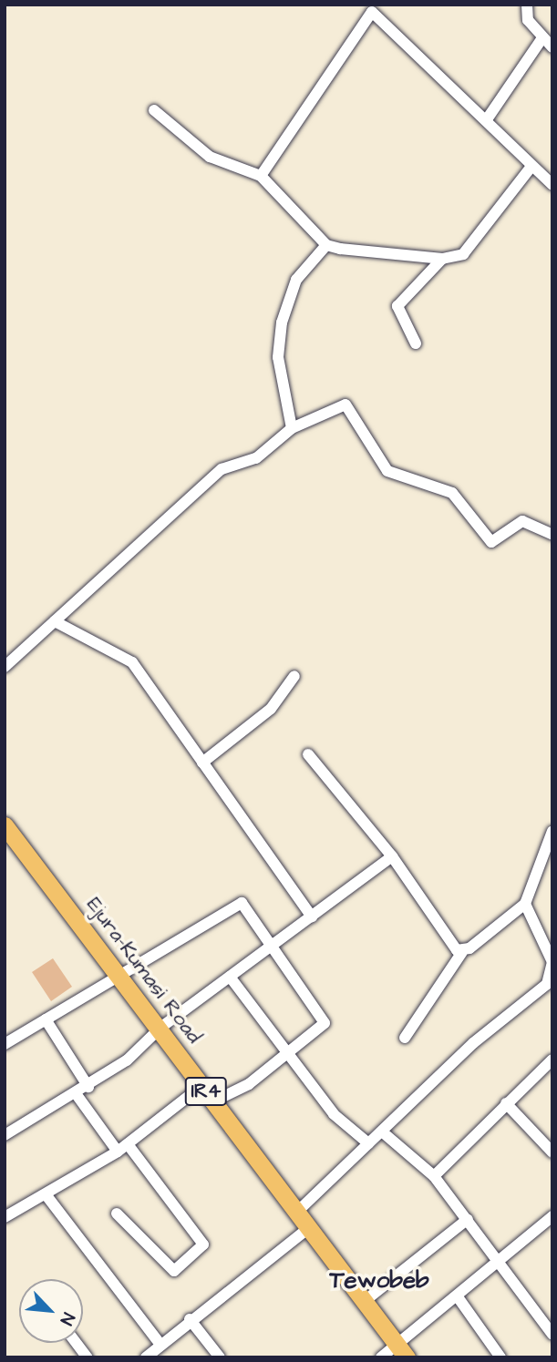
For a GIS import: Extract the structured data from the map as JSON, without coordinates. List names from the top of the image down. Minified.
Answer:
{"streets":{"main road":["Ejura-Kumasi Road","IR4"]},"districts":["Tewobeb"],"north":"bottom right"}
